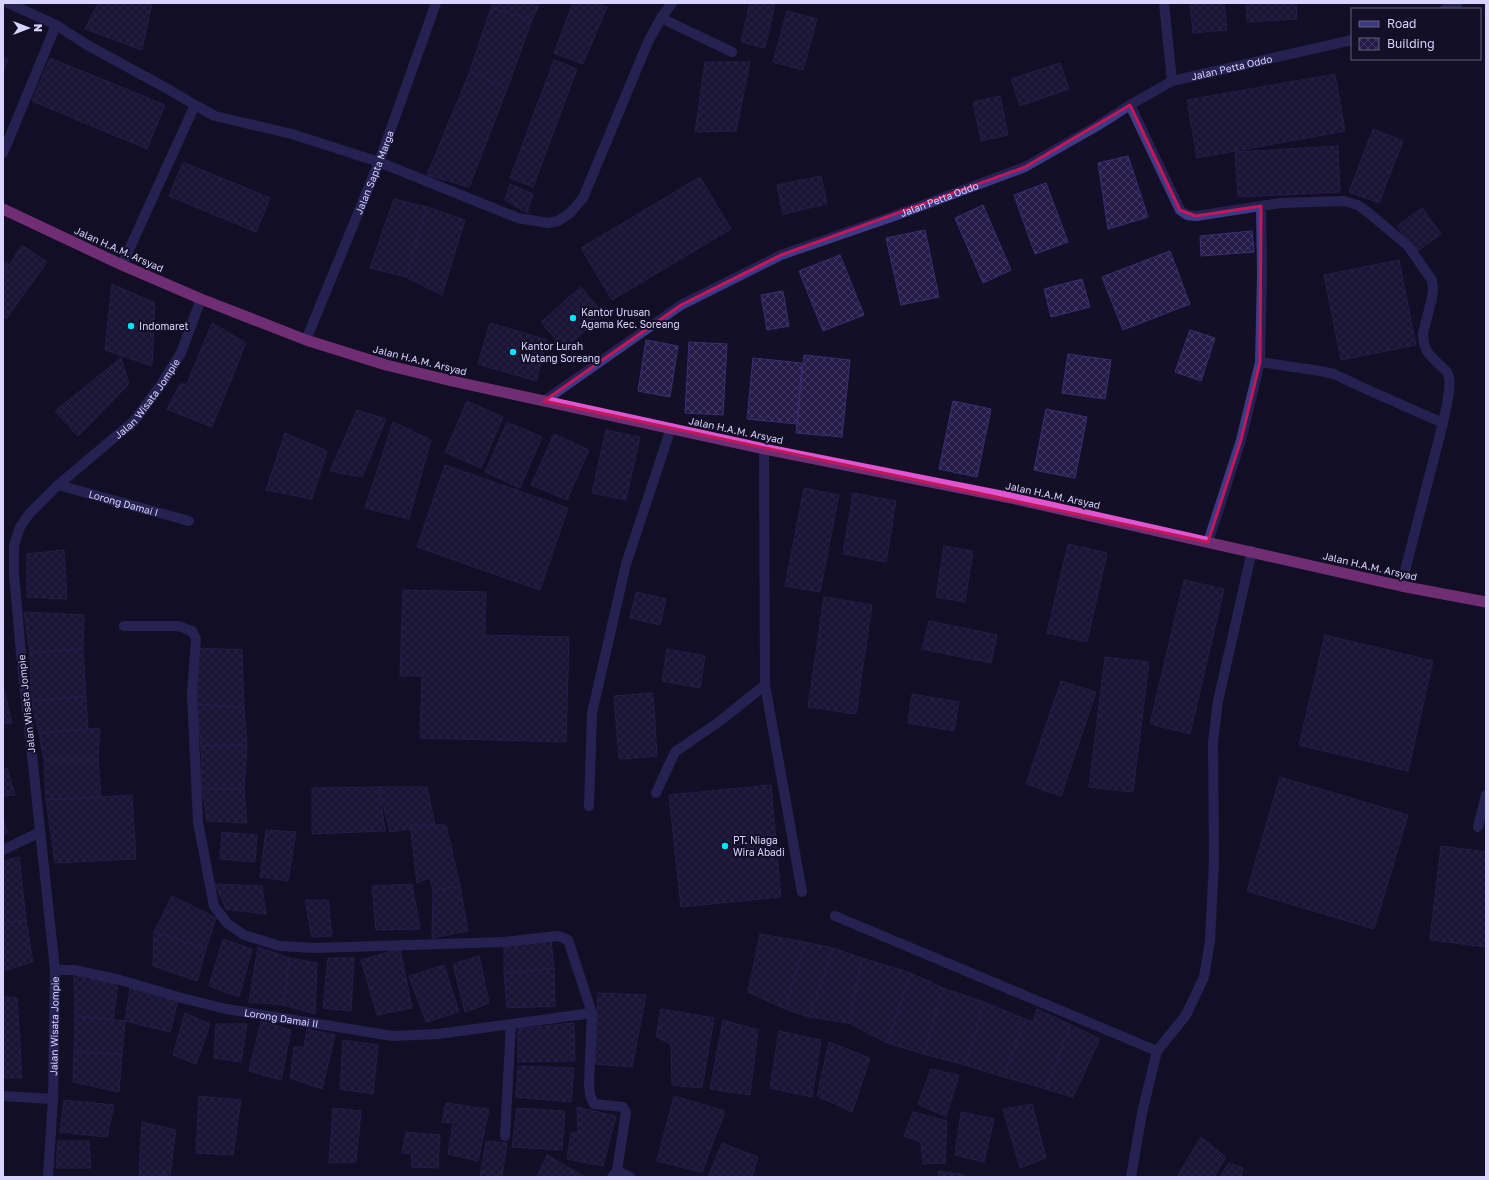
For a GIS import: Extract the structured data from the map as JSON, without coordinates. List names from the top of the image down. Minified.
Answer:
{"streets":{"highway":["Jalan H.A.M. Arsyad"],"street":["Jalan Petta Oddo","Jalan Sapta Marga","Jalan Wisata Jompie","Lorong Damai I","Lorong Damai II"]},"crossings":[["Jalan Petta Oddo","Jalan H.A.M. Arsyad"],["Jalan Sapta Marga","Jalan H.A.M. Arsyad"],["Jalan H.A.M. Arsyad","Jalan Wisata Jompie"],["Jalan Wisata Jompie","Lorong Damai I"],["Jalan Wisata Jompie","Lorong Damai II"]],"places":["Kantor Urusan Agama Kec. Soreang","Indomaret","Kantor Lurah Watang Soreang","PT. Niaga Wira Abadi"],"legend":["Road","Building"],"north":"right"}
